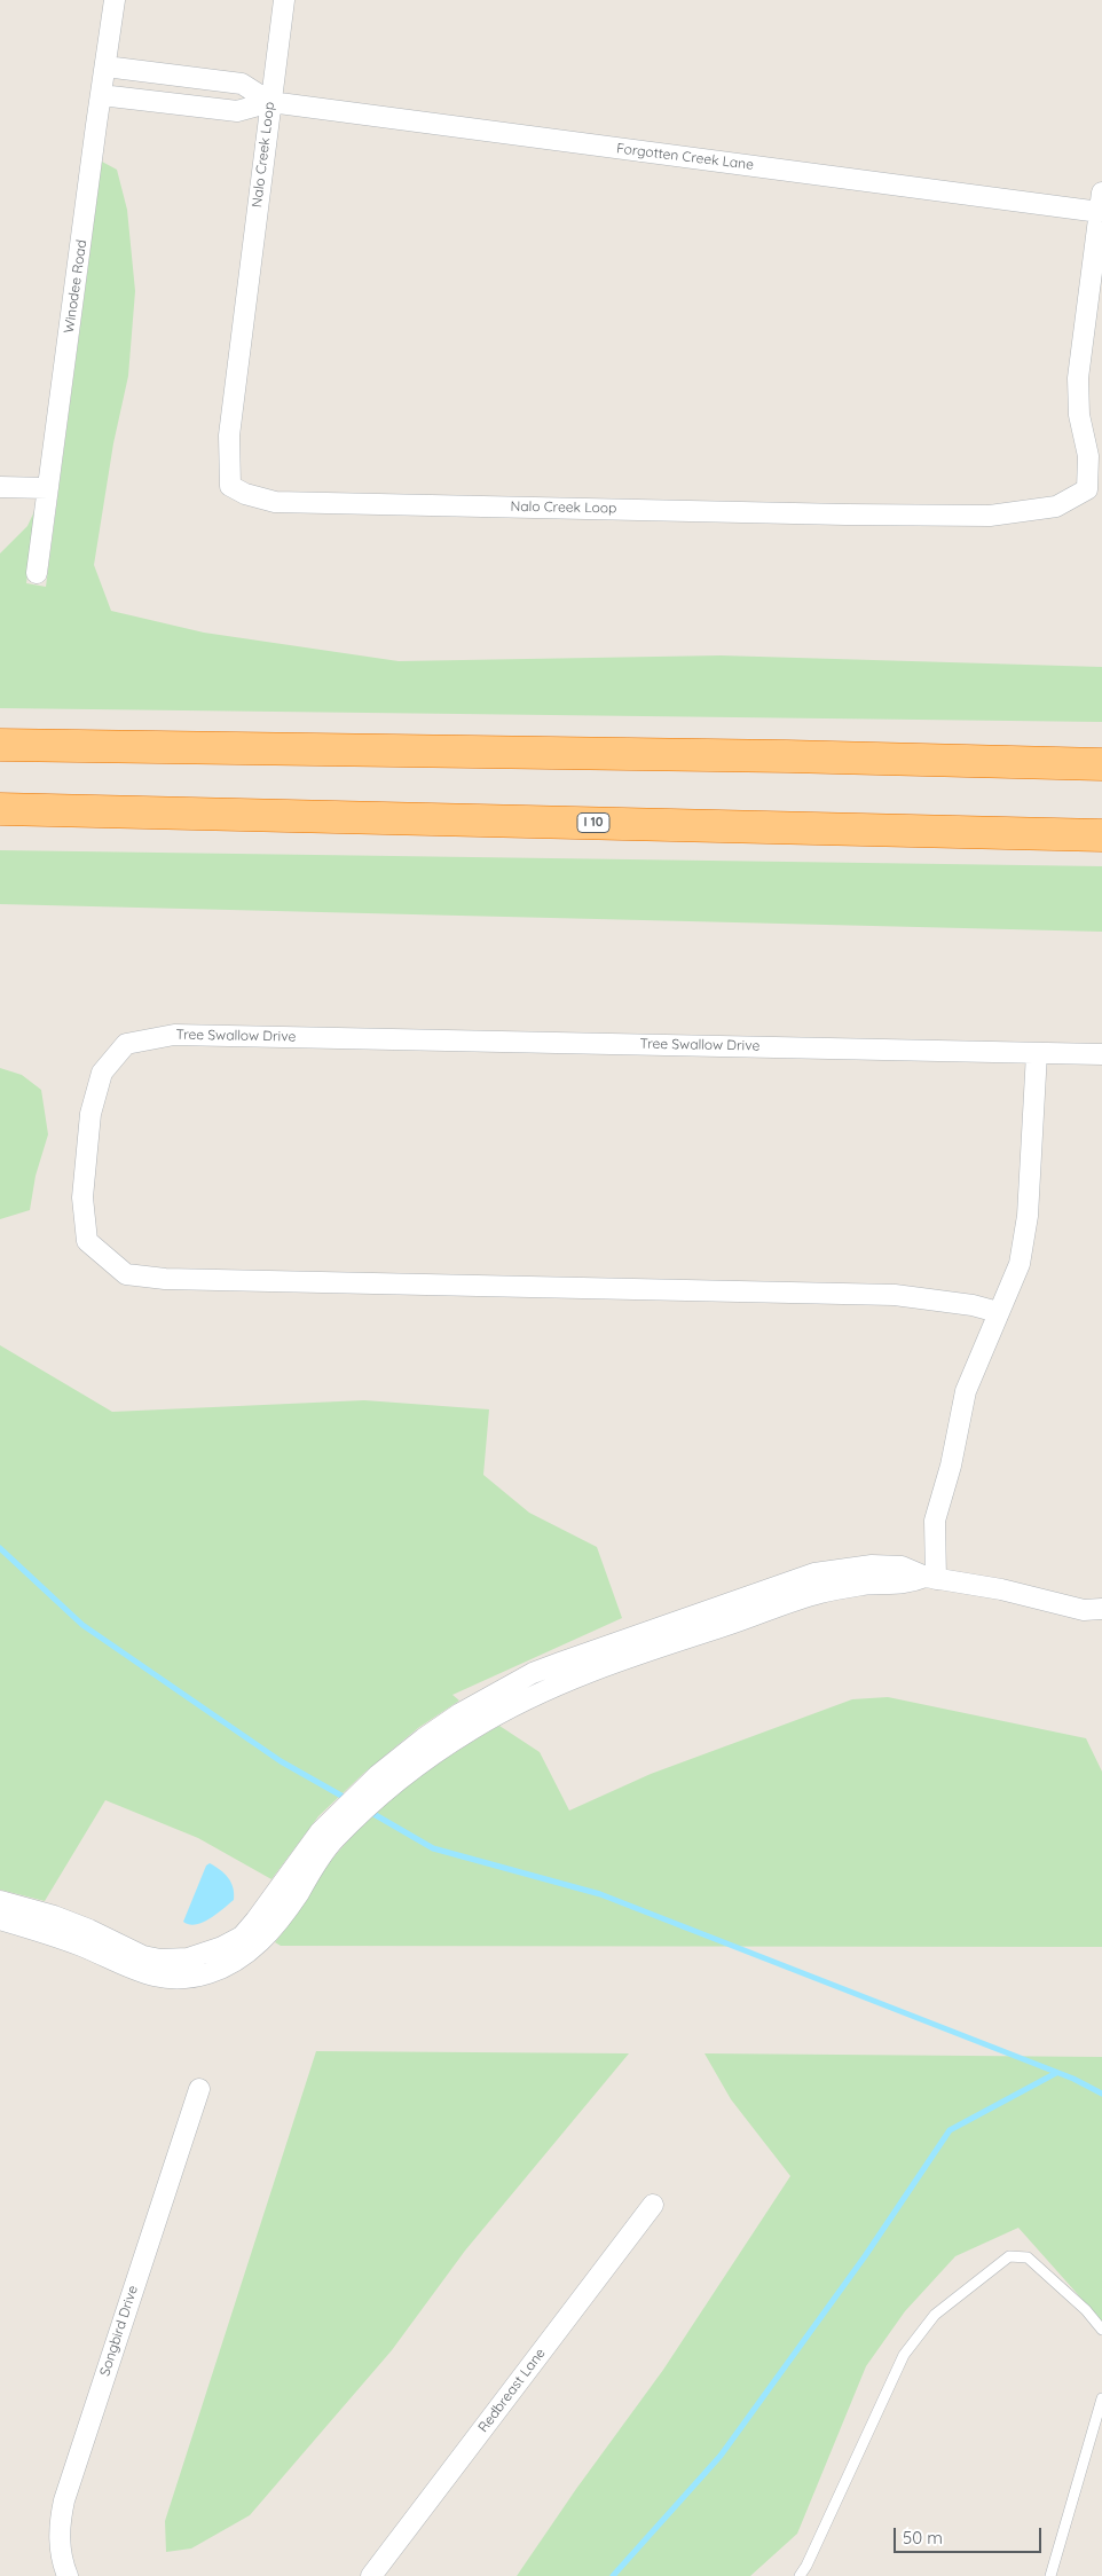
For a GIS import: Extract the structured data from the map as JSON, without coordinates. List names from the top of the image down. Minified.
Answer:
{"streets":{"highway":["I 10"],"street":["Nalo Creek Loop","Forgotten Creek Lane","Winodee Road","Tree Swallow Drive","Songbird Drive","Redbreast Lane"]},"crossings":[["Nalo Creek Loop","Forgotten Creek Lane"],["Forgotten Creek Lane","Winodee Road"]],"scale_bar":"50 m"}
